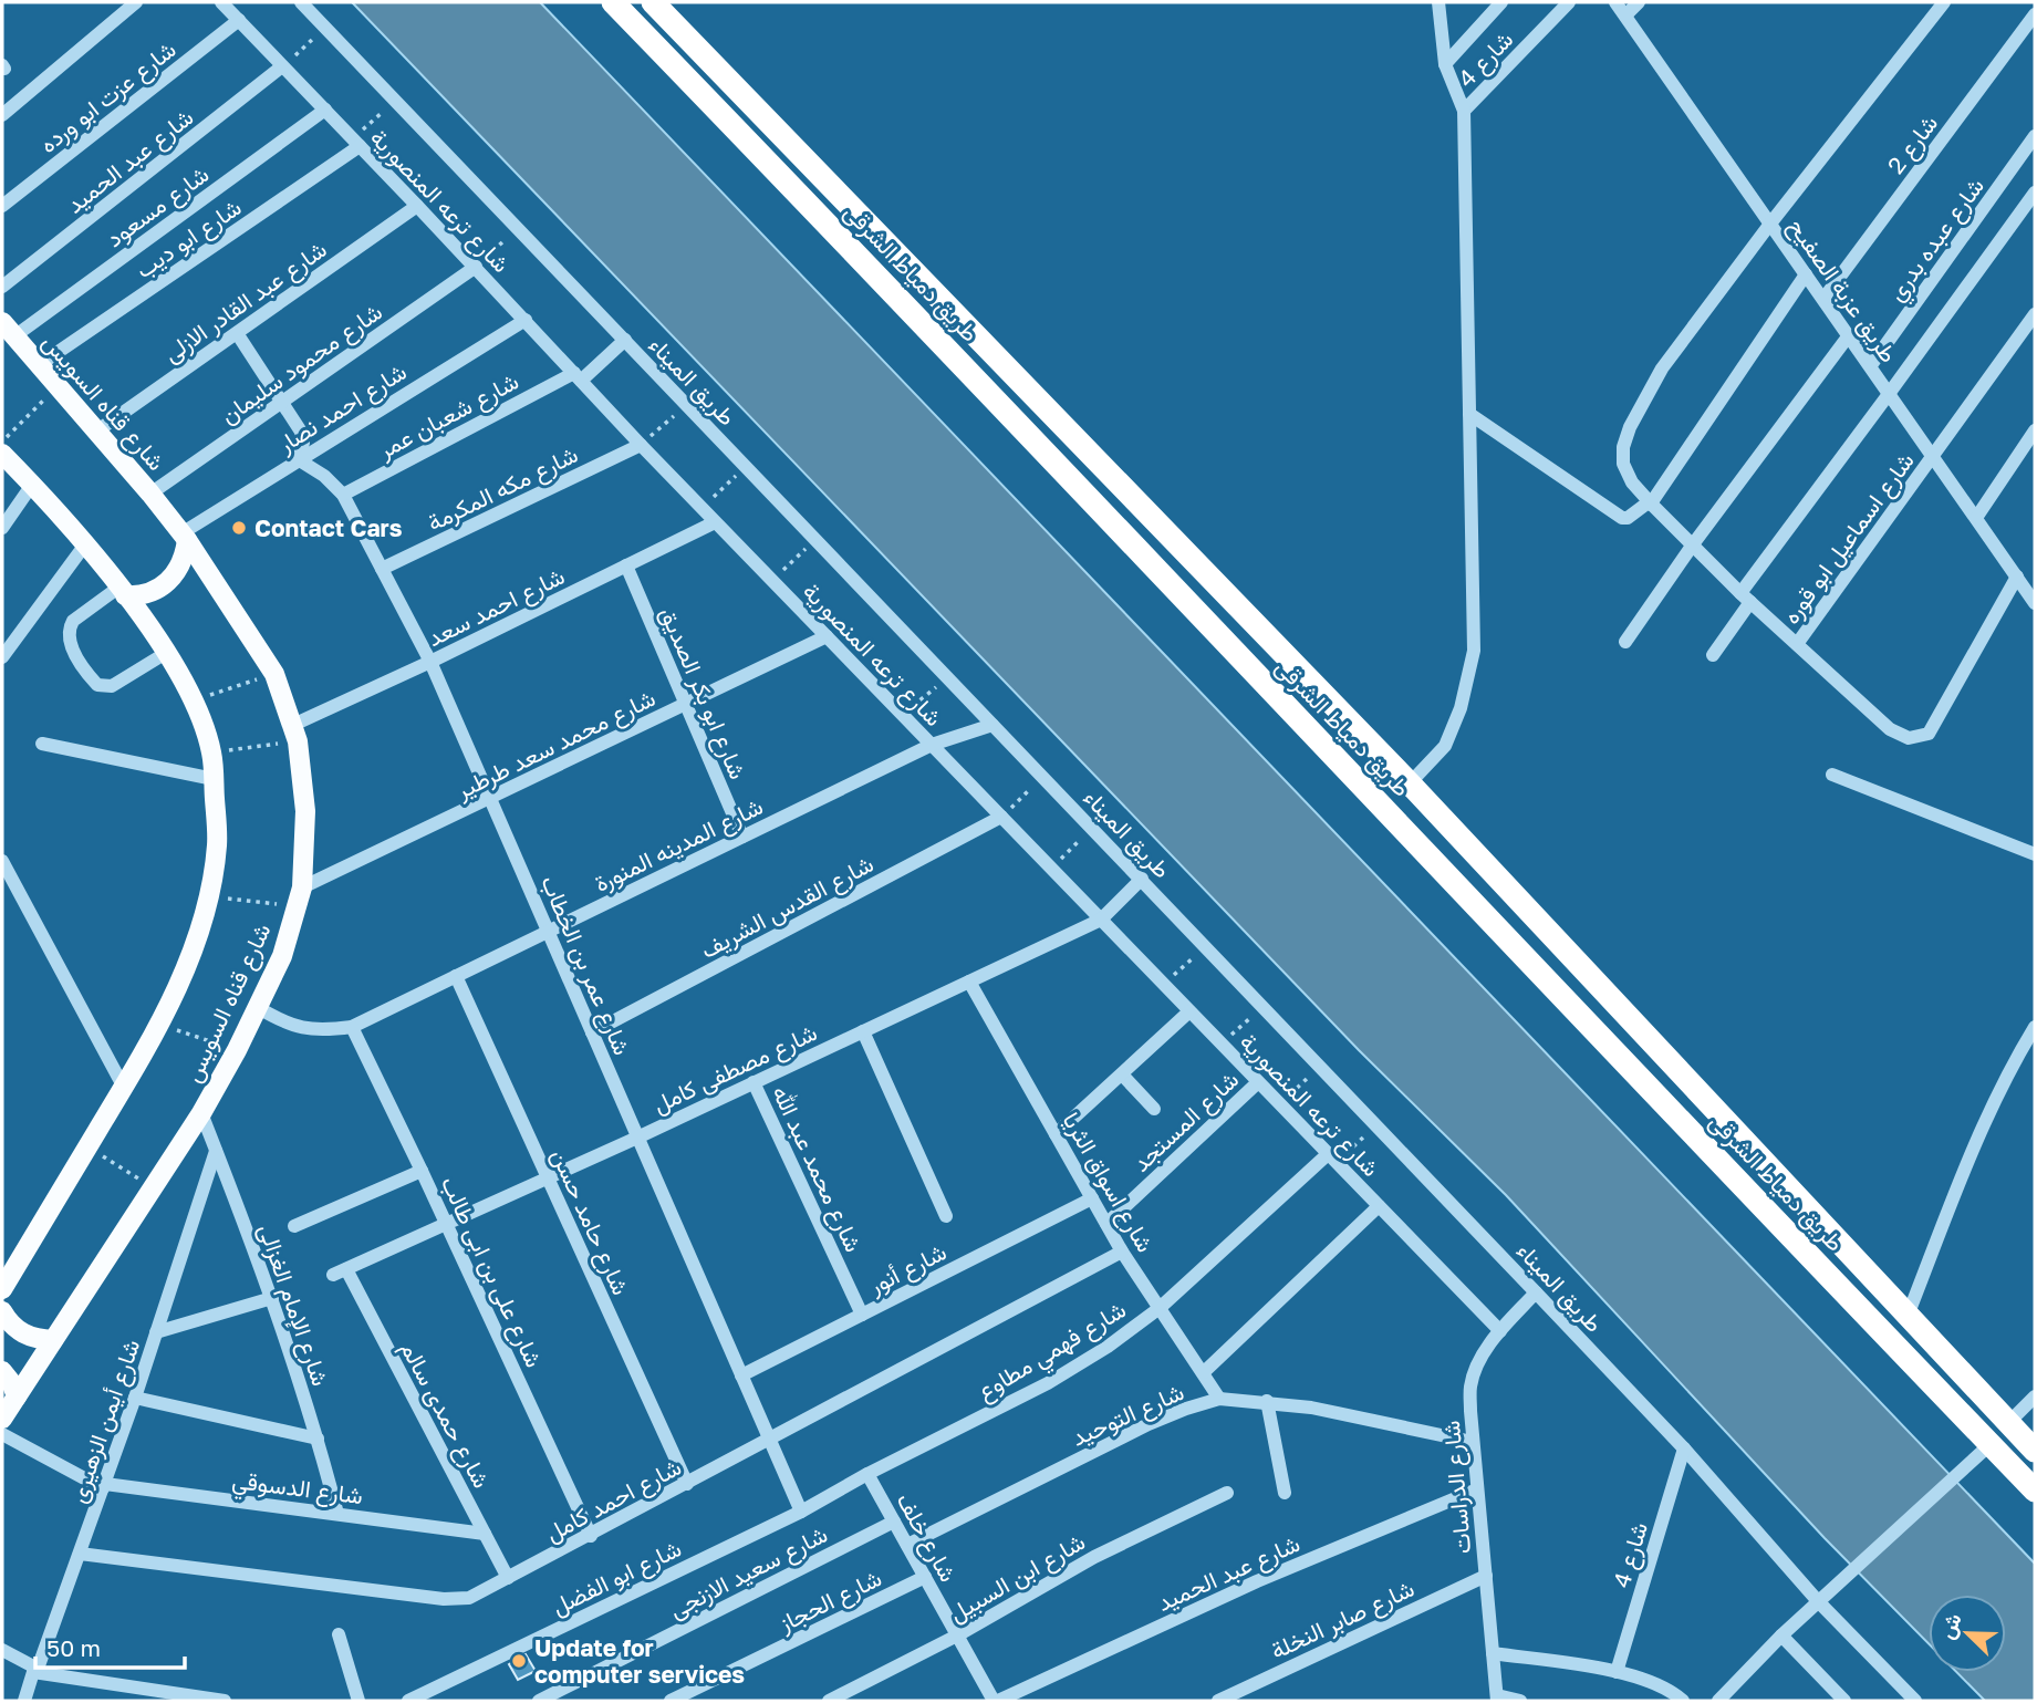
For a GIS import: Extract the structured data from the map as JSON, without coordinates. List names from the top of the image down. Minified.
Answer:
{"streets":{"highway":["طريق دمياط الشرقى"],"main road":["شارع قناه السويس"],"street":["شارع 4","شارع عزت ابو ورده","شارع 2","شارع عبد الحميد","شارع ترعه المنصورية","شارع مسعود","شارع ابو ديب","شارع عبده بدري","طريق عزبة الصفيح","شارع عبد القادر الازلى","شارع محمود سليمان","طريق الميناء","شارع احمد نصار","شارع شعبان عمر","شارع مكه المكرمة","شارع اسماعيل ابو قوره","شارع احمد سعد","شارع ابو بكر الصديق","شارع محمد سعد طرطير","شارع المدينه المنورة","شارع القدس الشريف","شارع عمر بن الخطاب","شارع مصطفى كامل","شارع المستجد","شارع محمد عبد الله","شارع اسواق الثريا","شارع حامد حسن","شارع أنور","شارع على بن ابى طالب","شارع الإمام الغزالى","شارع فهمي مطاوع","شارع حمدى سالم","شارع التوحيد","شارع أيمن الزهيرى","شارع الدسوقي","شارع الدراسات","شارع احمد كامل","شارع خلف","شارع سعيد الازنجى","شارع ابو الفضل","شارع ابن السبيل","شارع الحجاز","شارع صابر النخلة"]},"crossings":[["شارع 4","طريق الميناء"],["شارع عزت ابو ورده","شارع ترعه المنصورية"],["شارع 2","طريق عزبة الصفيح"],["شارع عبد الحميد","شارع ترعه المنصورية"],["شارع عبد الحميد","شارع الدراسات"],["شارع عبد الحميد","شارع خلف"],["شارع ترعه المنصورية","شارع مسعود"],["شارع ترعه المنصورية","شارع ابو ديب"],["شارع ترعه المنصورية","شارع عبد القادر الازلى"],["شارع ترعه المنصورية","شارع محمود سليمان"],["شارع ترعه المنصورية","شارع احمد نصار"],["شارع ترعه المنصورية","شارع شعبان عمر"],["شارع ترعه المنصورية","شارع مكه المكرمة"],["شارع ترعه المنصورية","شارع احمد سعد"],["شارع ترعه المنصورية","شارع محمد سعد طرطير"],["شارع ترعه المنصورية","شارع المدينه المنورة"],["شارع ترعه المنصورية","شارع القدس الشريف"],["شارع ترعه المنصورية","شارع مصطفى كامل"],["شارع ترعه المنصورية","شارع المستجد"],["شارع ترعه المنصورية","شارع فهمي مطاوع"],["شارع ترعه المنصورية","شارع الدراسات"],["شارع مسعود","شارع قناه السويس"],["شارع ابو ديب","شارع قناه السويس"],["شارع عبده بدري","طريق عزبة الصفيح"],["طريق عزبة الصفيح","شارع اسماعيل ابو قوره"],["شارع عبد القادر الازلى","شارع قناه السويس"],["شارع محمود سليمان","شارع قناه السويس"],["طريق الميناء","شارع شعبان عمر"],["طريق الميناء","شارع المدينه المنورة"],["طريق الميناء","شارع مصطفى كامل"],["طريق الميناء","شارع الدراسات"],["شارع قناه السويس","شارع احمد نصار"],["شارع قناه السويس","شارع احمد سعد"],["شارع قناه السويس","شارع محمد سعد طرطير"],["شارع قناه السويس","شارع المدينه المنورة"],["شارع قناه السويس","شارع الإمام الغزالى"],["شارع احمد نصار","شارع عمر بن الخطاب"],["شارع شعبان عمر","شارع عمر بن الخطاب"],["شارع مكه المكرمة","شارع عمر بن الخطاب"],["شارع احمد سعد","شارع ابو بكر الصديق"],["شارع احمد سعد","شارع عمر بن الخطاب"],["شارع ابو بكر الصديق","شارع محمد سعد طرطير"],["شارع ابو بكر الصديق","شارع المدينه المنورة"],["شارع محمد سعد طرطير","شارع عمر بن الخطاب"],["شارع المدينه المنورة","شارع عمر بن الخطاب"],["شارع المدينه المنورة","شارع حامد حسن"],["شارع المدينه المنورة","شارع على بن ابى طالب"],["شارع القدس الشريف","شارع عمر بن الخطاب"],["شارع عمر بن الخطاب","شارع مصطفى كامل"],["شارع عمر بن الخطاب","شارع أنور"],["شارع عمر بن الخطاب","شارع فهمي مطاوع"],["شارع عمر بن الخطاب","شارع احمد كامل"],["شارع عمر بن الخطاب","شارع ابو الفضل"],["شارع مصطفى كامل","شارع محمد عبد الله"],["شارع مصطفى كامل","شارع اسواق الثريا"],["شارع مصطفى كامل","شارع حامد حسن"],["شارع مصطفى كامل","شارع على بن ابى طالب"],["شارع مصطفى كامل","شارع حمدى سالم"],["شارع المستجد","شارع اسواق الثريا"],["شارع محمد عبد الله","شارع أنور"],["شارع اسواق الثريا","شارع أنور"],["شارع اسواق الثريا","شارع فهمي مطاوع"],["شارع اسواق الثريا","شارع التوحيد"],["شارع اسواق الثريا","شارع احمد كامل"],["شارع حامد حسن","شارع احمد كامل"],["شارع على بن ابى طالب","شارع احمد كامل"],["شارع الإمام الغزالى","شارع أيمن الزهيرى"],["شارع الإمام الغزالى","شارع الدسوقي"],["شارع فهمي مطاوع","شارع خلف"],["شارع فهمي مطاوع","شارع ابو الفضل"],["شارع حمدى سالم","شارع الدسوقي"],["شارع حمدى سالم","شارع احمد كامل"],["شارع التوحيد","شارع الدراسات"],["شارع التوحيد","شارع خلف"],["شارع أيمن الزهيرى","شارع الدسوقي"],["شارع أيمن الزهيرى","شارع احمد كامل"],["شارع الدراسات","شارع صابر النخلة"],["شارع خلف","شارع سعيد الازنجى"],["شارع خلف","شارع ابن السبيل"],["شارع خلف","شارع الحجاز"]],"places":["Contact Cars","Update for computer services"],"scale_bar":"50 m","north":"top left"}
